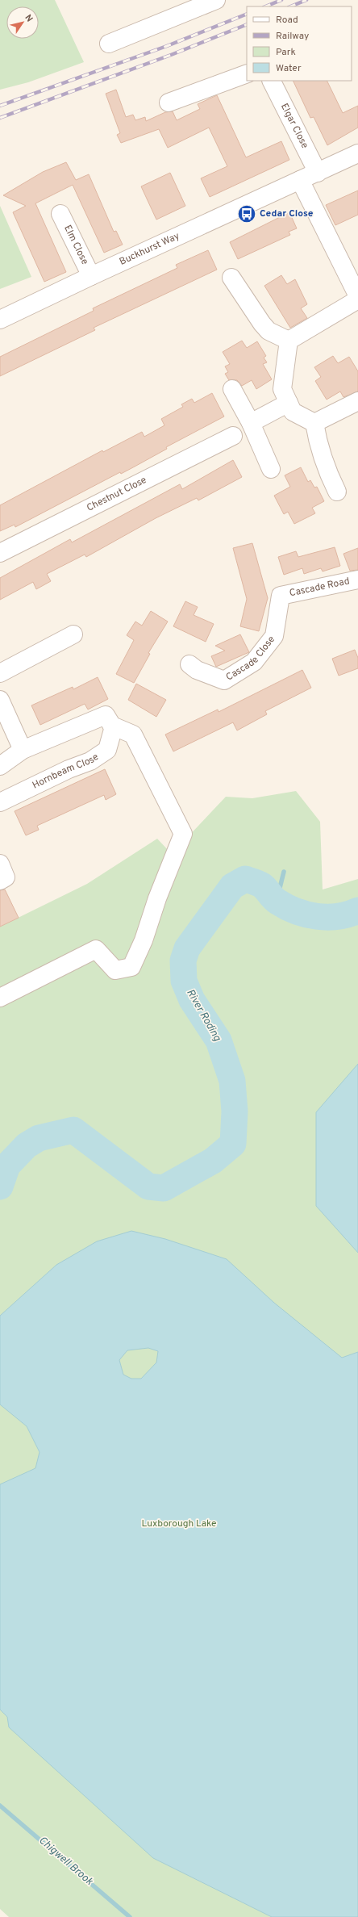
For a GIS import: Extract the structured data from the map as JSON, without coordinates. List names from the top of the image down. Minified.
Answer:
{"streets":{"street":["Elgar Close","Elm Close","Buckhurst Way","Chestnut Close","Cascade Road","Cascade Close","Hornbeam Close"]},"crossings":[["Elgar Close","Buckhurst Way"],["Elm Close","Buckhurst Way"],["Cascade Road","Cascade Close"]],"water":["River Roding","Chigwell Brook"],"parks":["Luxborough Lake"],"places":{"bus stop":["Cedar Close"]},"legend":["Road","Railway","Park","Water"],"north":"top right"}
